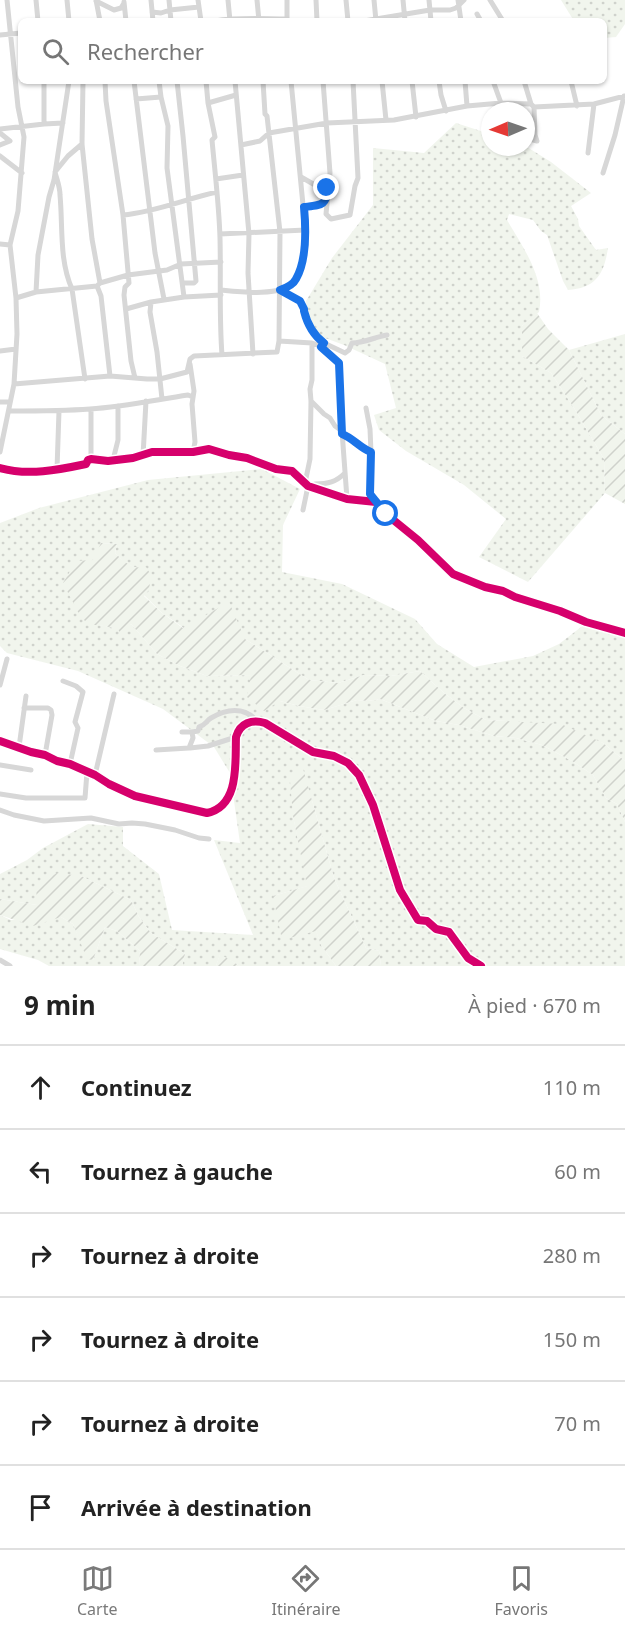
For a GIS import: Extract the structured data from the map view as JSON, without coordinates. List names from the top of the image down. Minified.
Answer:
{"north":"left","page":{"search":"Rechercher","heading":["9 min","À pied · 670 m"],"list":[["Continuez","110 m"],["Tournez à gauche","60 m"],["Tournez à droite","280 m"],["Tournez à droite","150 m"],["Tournez à droite","70 m"],"Arrivée à destination"],"nav":["Carte","Itinéraire","Favoris"]}}
